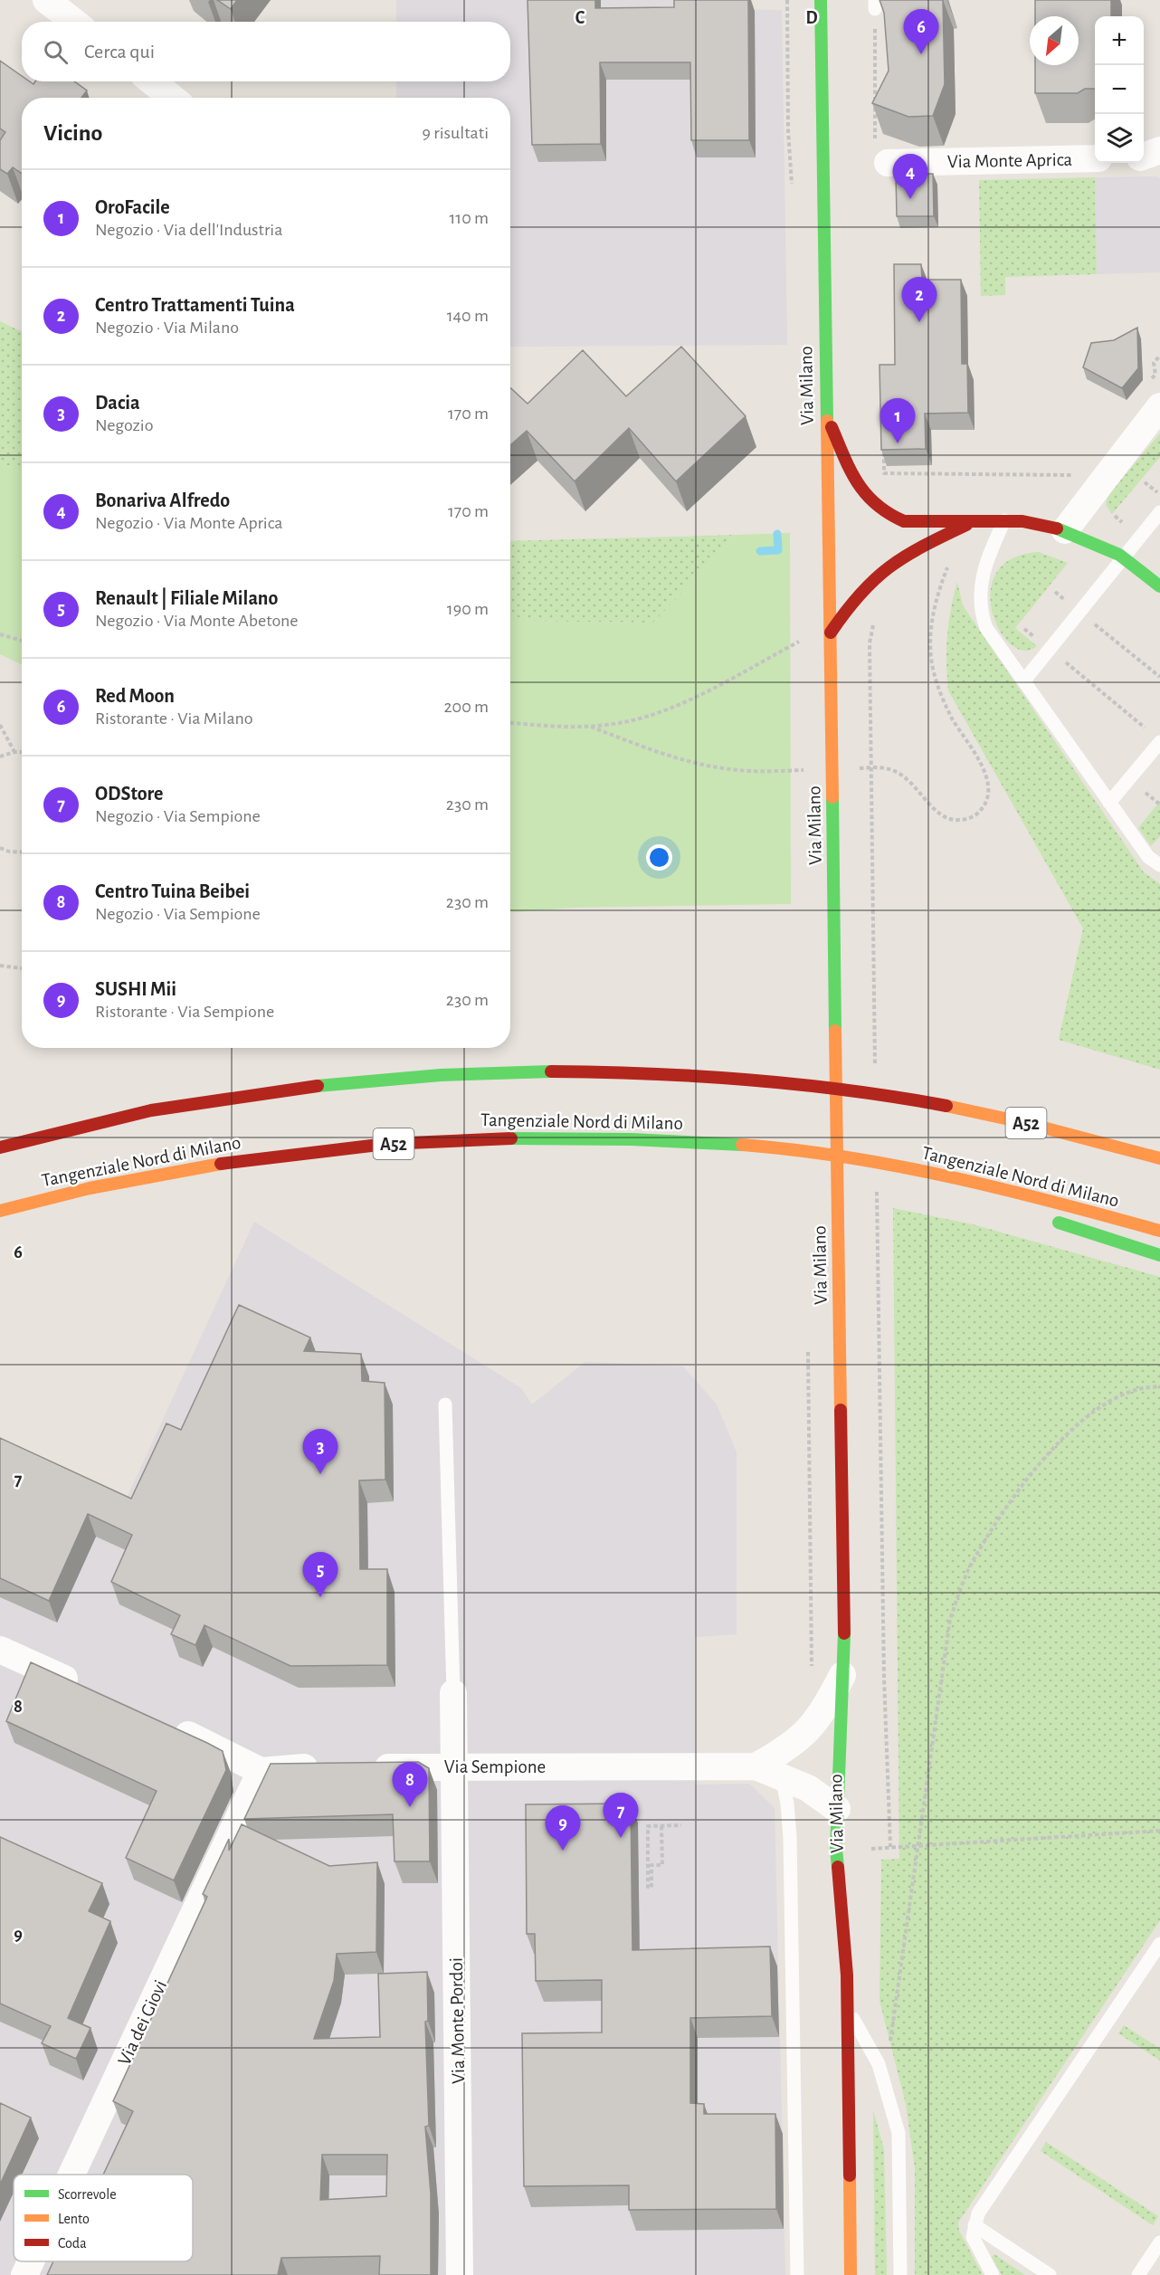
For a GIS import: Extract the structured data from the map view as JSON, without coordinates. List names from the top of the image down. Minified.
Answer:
{"streets":{"main road":["Via Milano","Tangenziale Nord di Milano","A52"],"street":["Via Monte Aprica","Via Sempione","Via Monte Pordoi","Via dei Giovi"]},"crossings":[["Via Milano","Via Sempione"],["Via Sempione","Via Monte Pordoi"]],"legend":["Scorrevole","Lento","Coda"],"north":"bottom left","page":{"pins":["6","4","2","1","3","5","8","7","9"],"map_buttons":["+","−"],"search":"Cerca qui","heading":["Vicino","9 risultati"],"list":[{"mark":"1","name":"OroFacile","note":"Negozio · Via dell'Industria","value":"110 m"},{"mark":"2","name":"Centro Trattamenti Tuina","note":"Negozio · Via Milano","value":"140 m"},{"mark":"3","name":"Dacia","note":"Negozio","value":"170 m"},{"mark":"4","name":"Bonariva Alfredo","note":"Negozio · Via Monte Aprica","value":"170 m"},{"mark":"5","name":"Renault | Filiale Milano","note":"Negozio · Via Monte Abetone","value":"190 m"},{"mark":"6","name":"Red Moon","note":"Ristorante · Via Milano","value":"200 m"},{"mark":"7","name":"ODStore","note":"Negozio · Via Sempione","value":"230 m"},{"mark":"8","name":"Centro Tuina Beibei","note":"Negozio · Via Sempione","value":"230 m"},{"mark":"9","name":"SUSHI Mii","note":"Ristorante · Via Sempione","value":"230 m"}]},"grid":{"columns":["C","D"],"rows":["6","7","8","9"]}}
